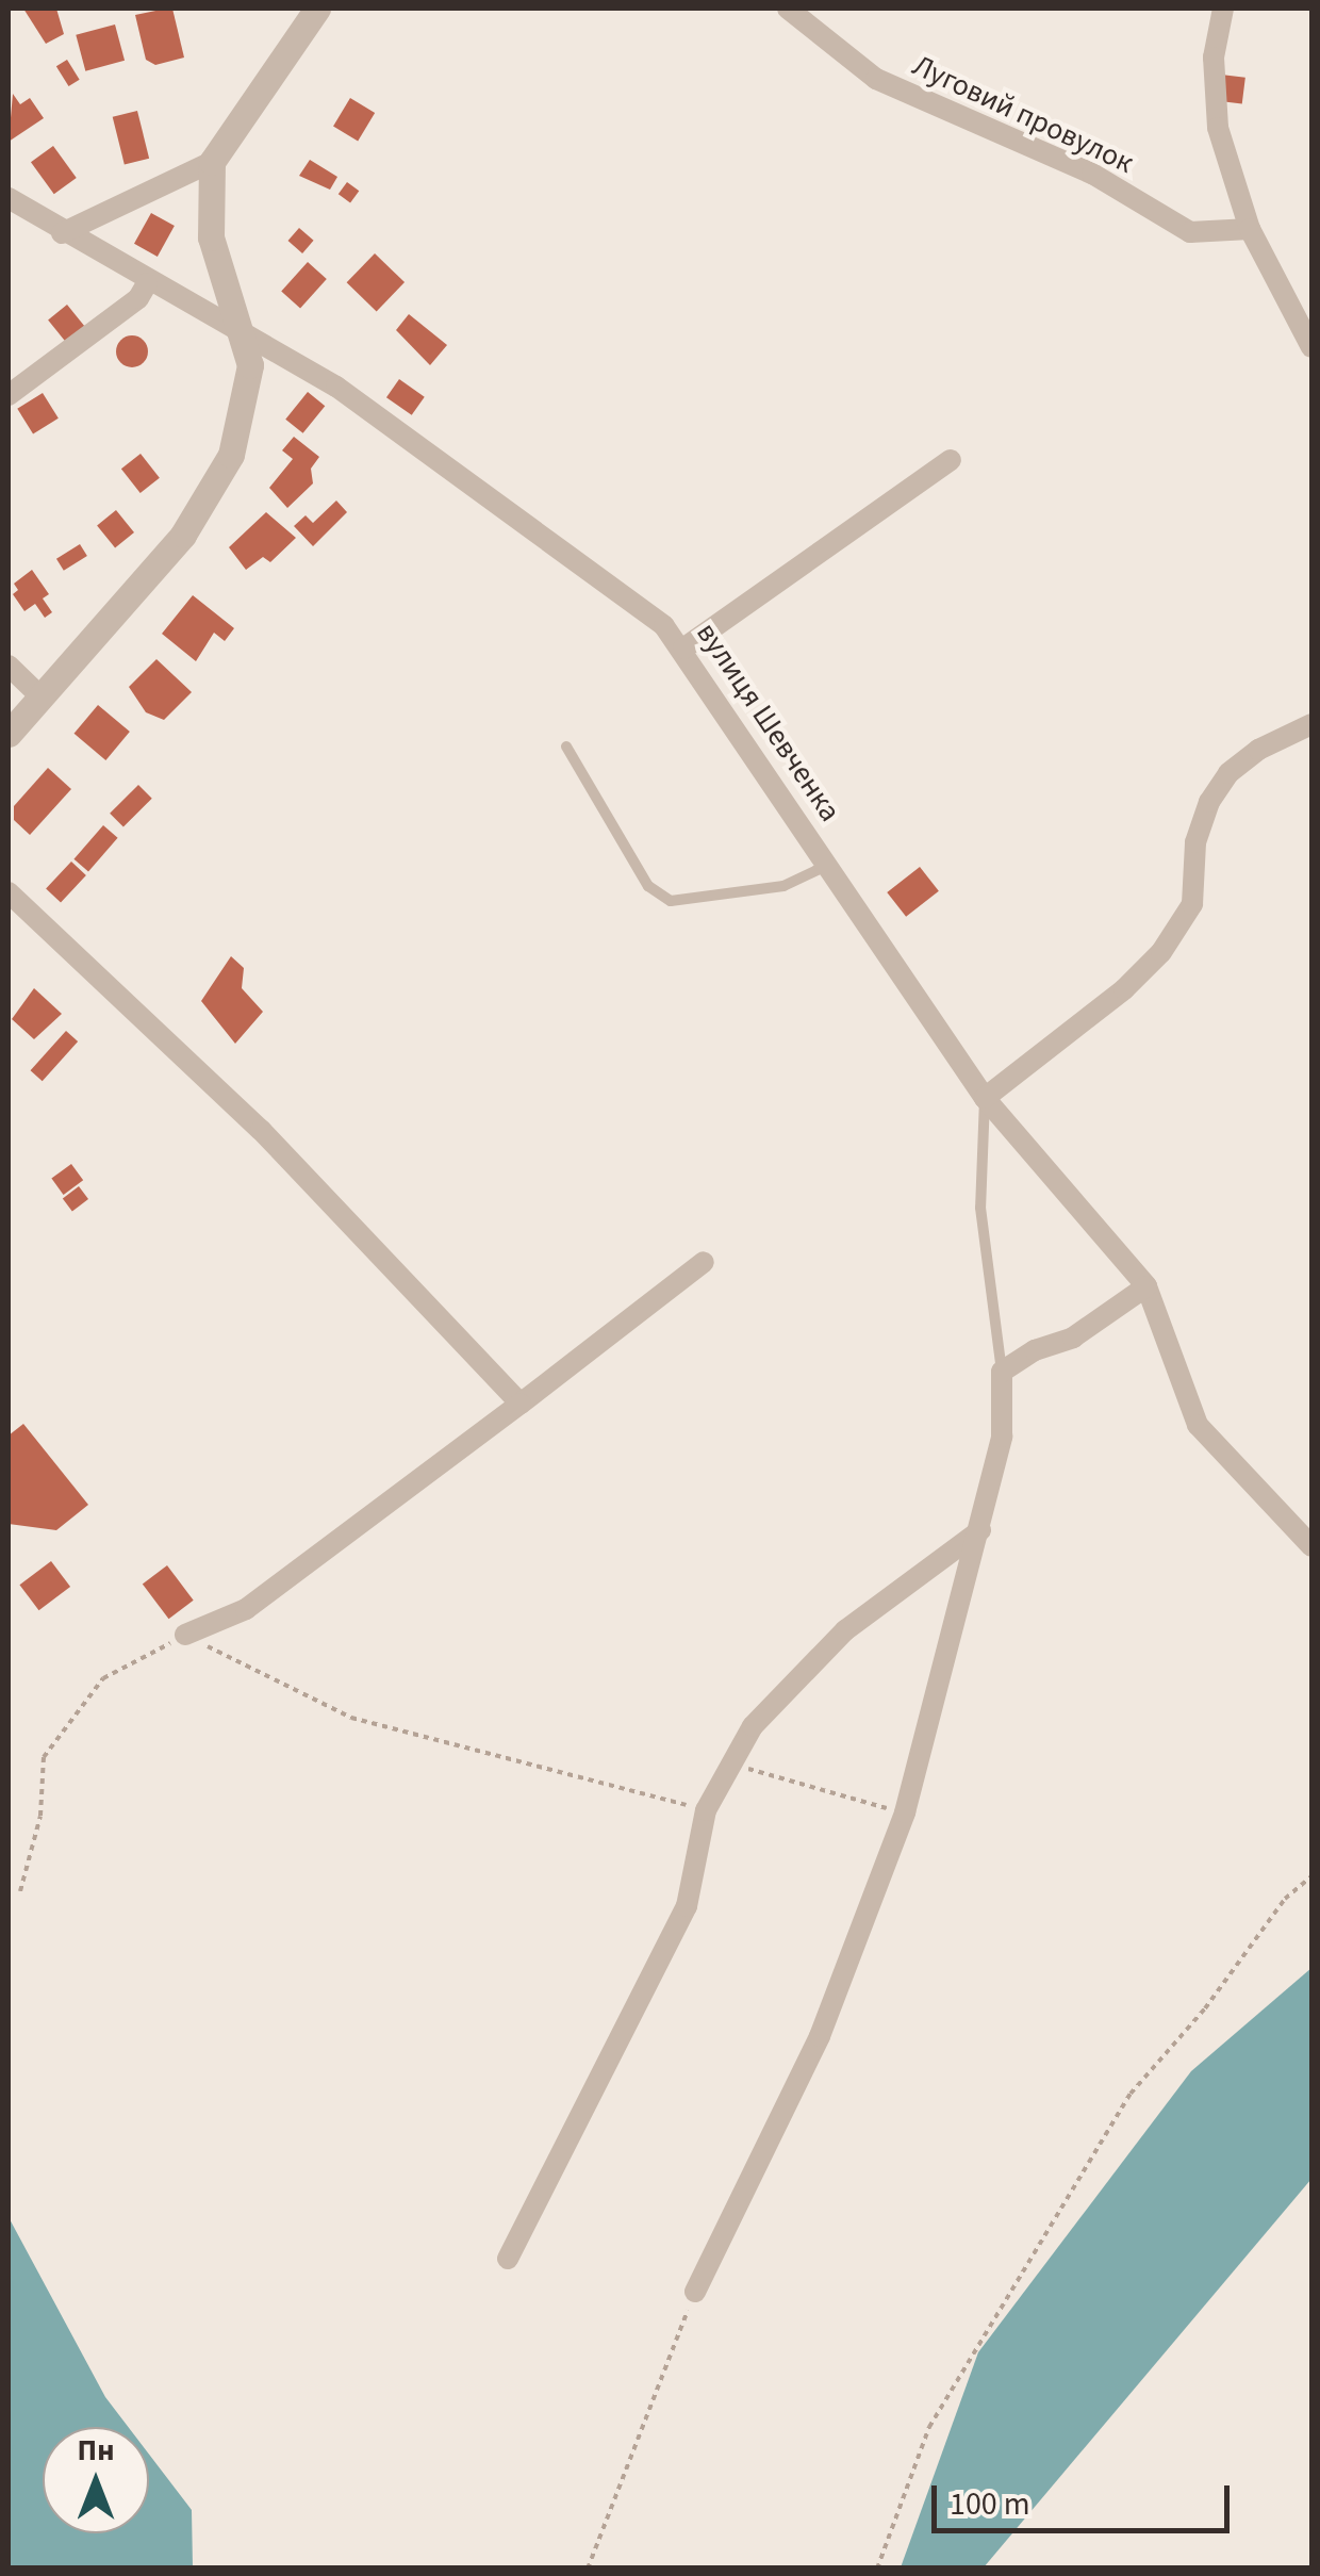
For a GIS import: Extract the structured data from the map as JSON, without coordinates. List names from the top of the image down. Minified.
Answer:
{"streets":{"street":["Луговий провулок","вулиця Шевченка"]},"scale_bar":"100 m","north":"top"}
